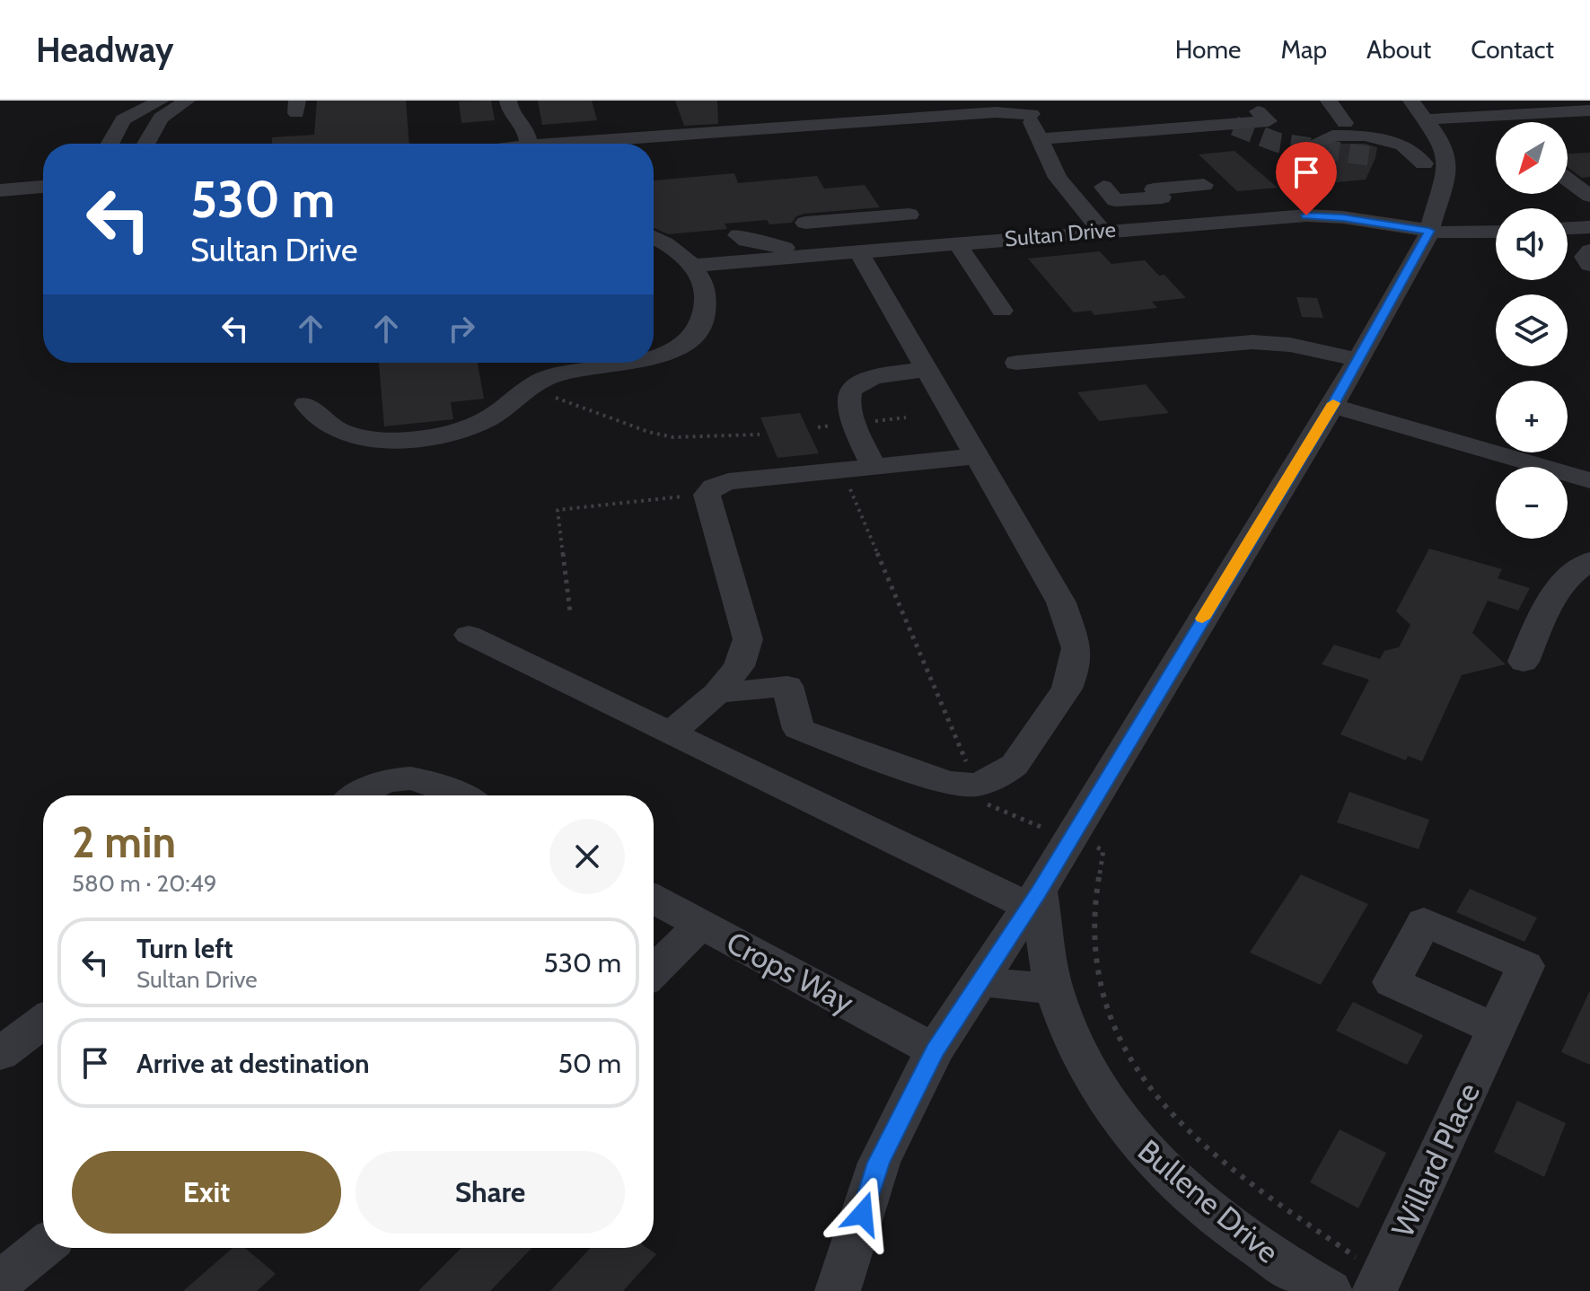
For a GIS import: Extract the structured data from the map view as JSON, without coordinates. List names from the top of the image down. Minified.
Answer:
{"streets":{"street":["Sultan Drive","Crops Way","Willard Place","Bullene Drive"]},"north":"bottom left","page":{"header":"Headway","nav":["Home","Map","About","Contact"],"map_buttons":["+","−"],"turn":["530 m","Sultan Drive"],"heading":["2 min","580 m · 20:49"],"list":[{"name":"Turn left","note":"Sultan Drive","value":"530 m"},{"name":"Arrive at destination","value":"50 m"}],"buttons":["Exit","Share"]}}
